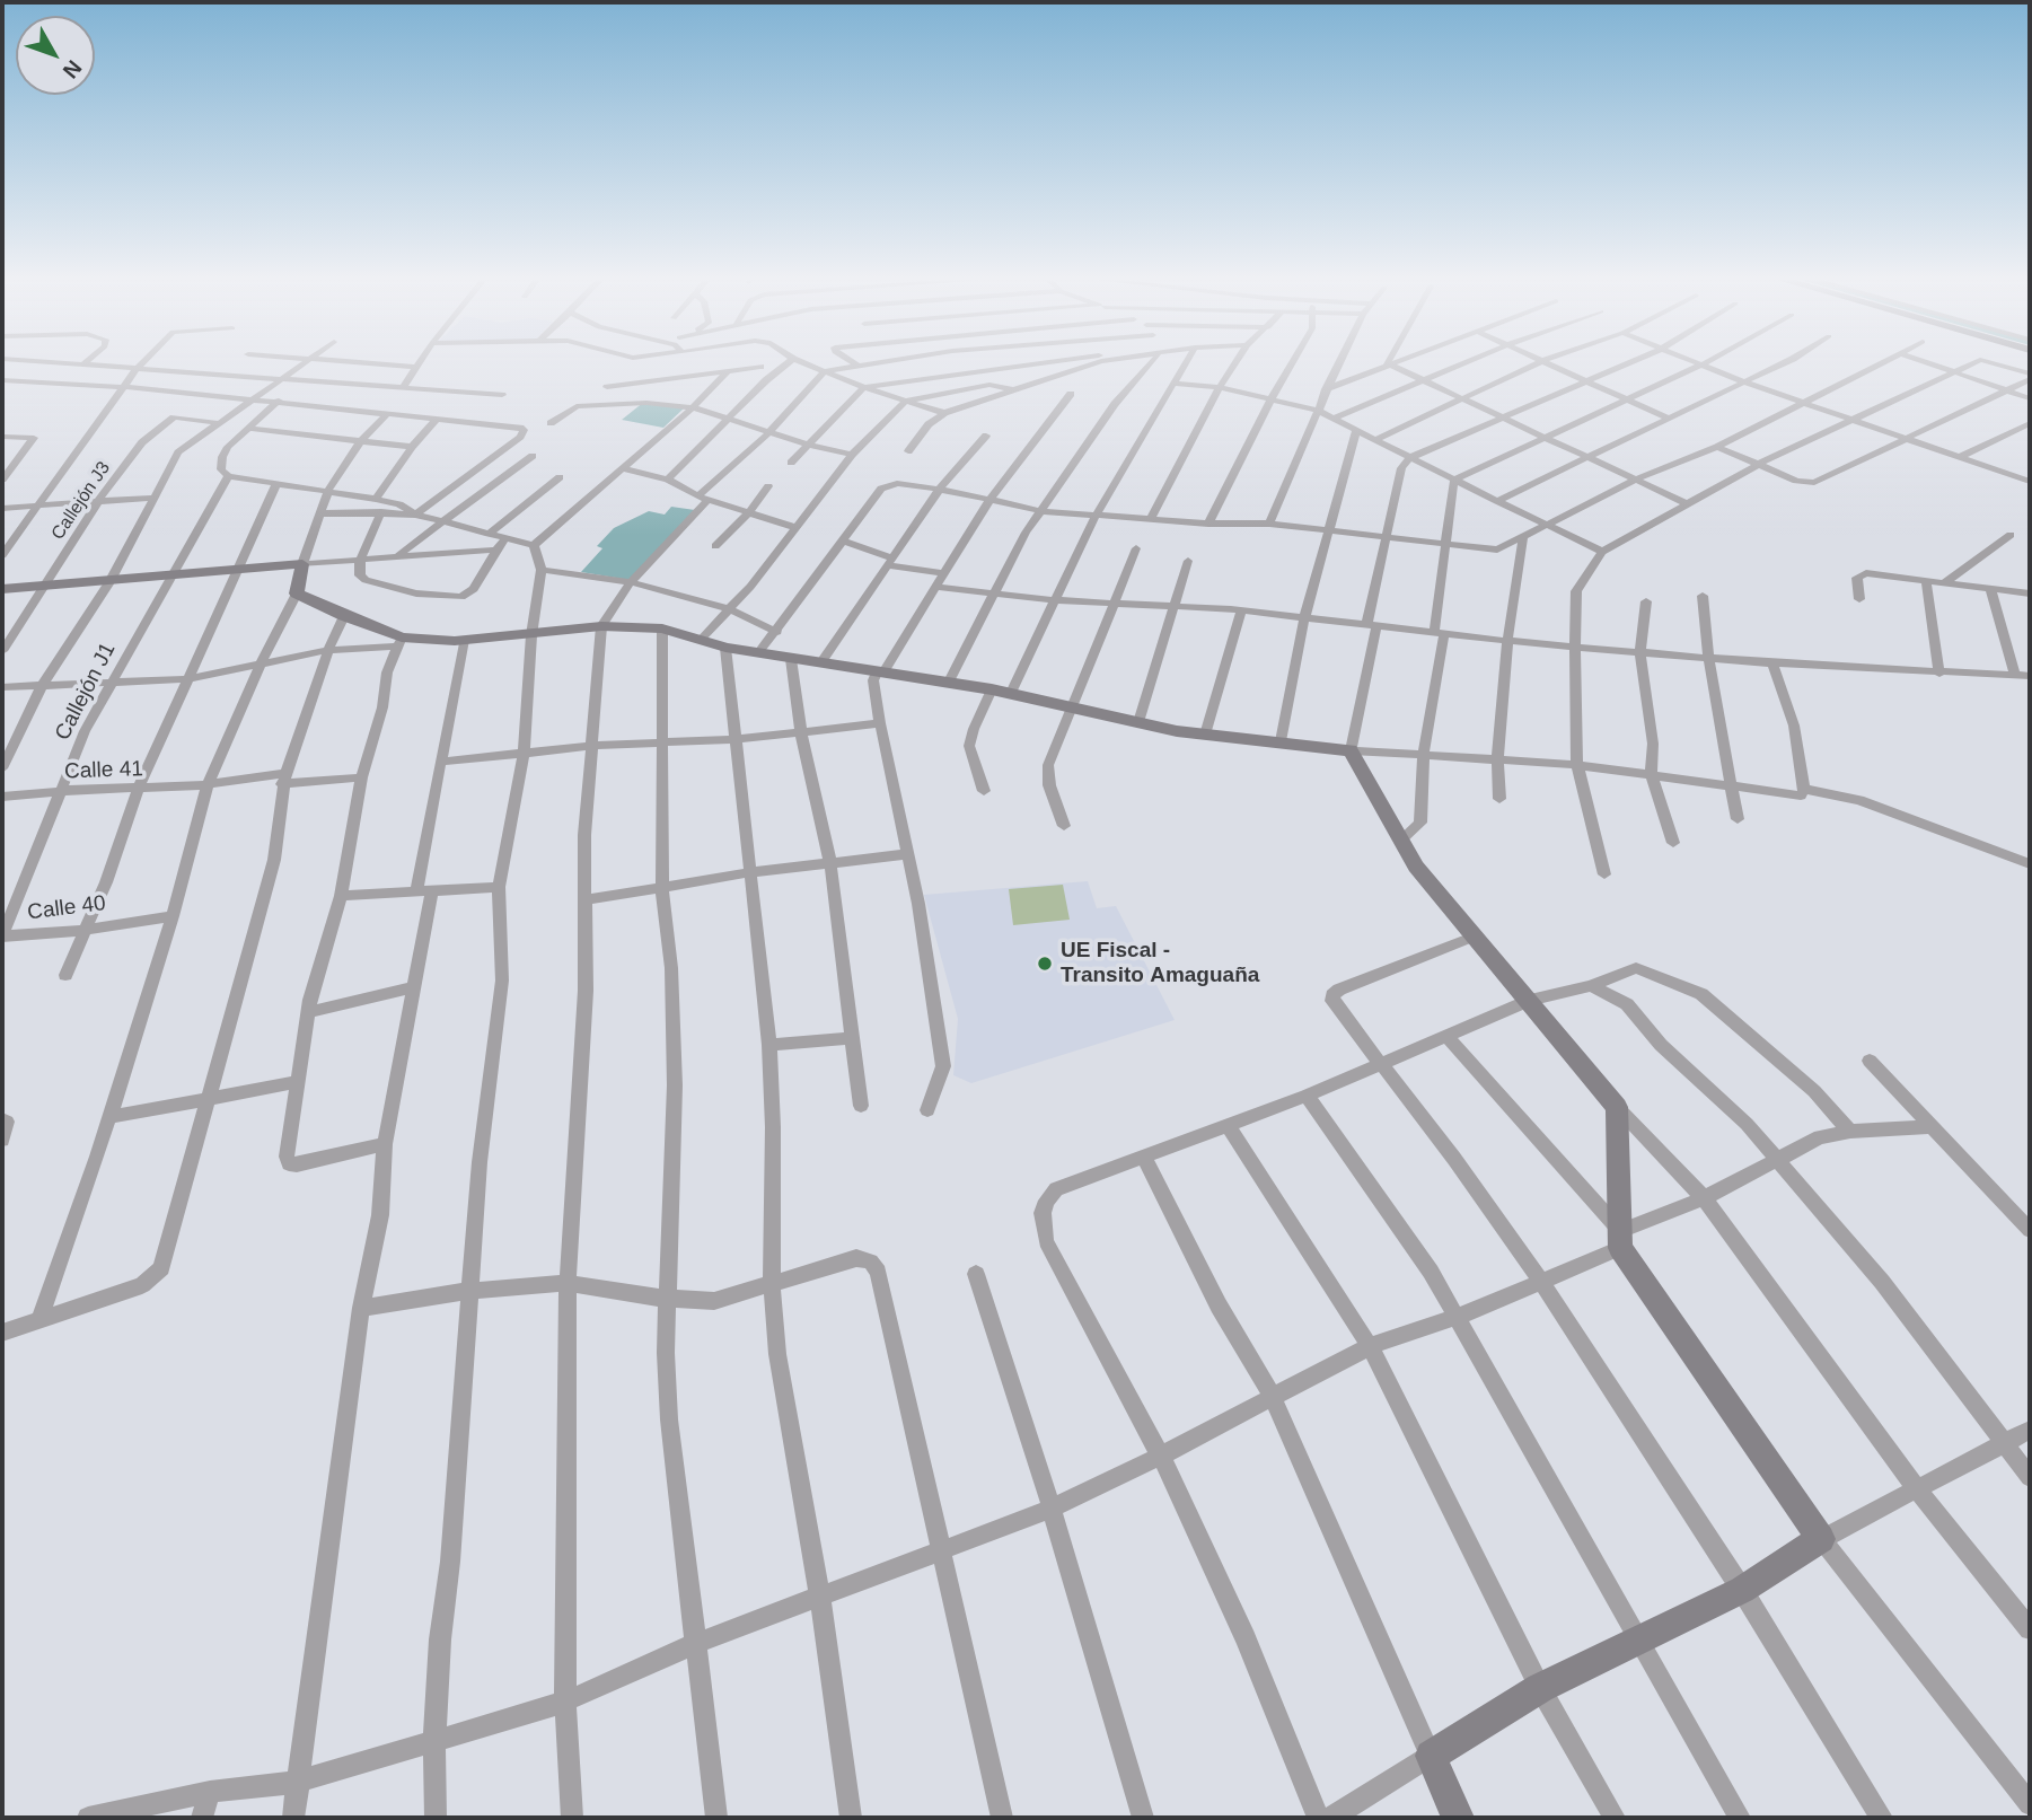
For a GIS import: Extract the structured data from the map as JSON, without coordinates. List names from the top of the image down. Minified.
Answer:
{"streets":{"street":["Callejón J3","Callejón J1","Calle 41","Calle 40"]},"crossings":[["Callejón J1","Calle 41"],["Callejón J1","Calle 40"]],"places":["UE Fiscal - Transito Amaguaña"],"north":"bottom right"}
